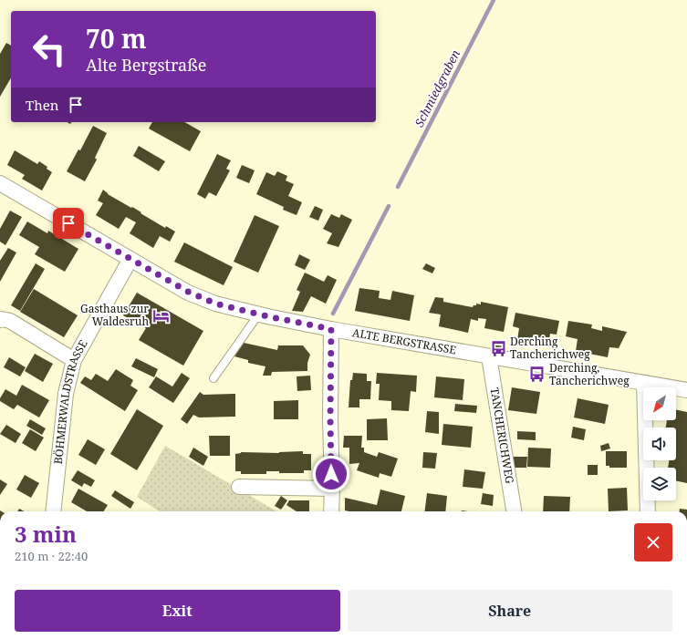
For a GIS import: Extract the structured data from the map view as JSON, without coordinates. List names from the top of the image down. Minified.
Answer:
{"streets":{"street":["ALTE BERGSTRASSE","BÖHMERWALDSTRASSE","TANCHERICHWEG"]},"crossings":[["ALTE BERGSTRASSE","BÖHMERWALDSTRASSE"],["ALTE BERGSTRASSE","TANCHERICHWEG"]],"water":["Schmiedgraben"],"places":{"hotel":["Gasthaus zur Waldesruh"],"bus stop":["Derching Tancherichweg","Derching, Tancherichweg"]},"north":"bottom left","page":{"turn":["70 m","Alte Bergstraße"],"then":"Then","heading":["3 min","210 m · 22:40"],"buttons":["Exit","Share"]}}
